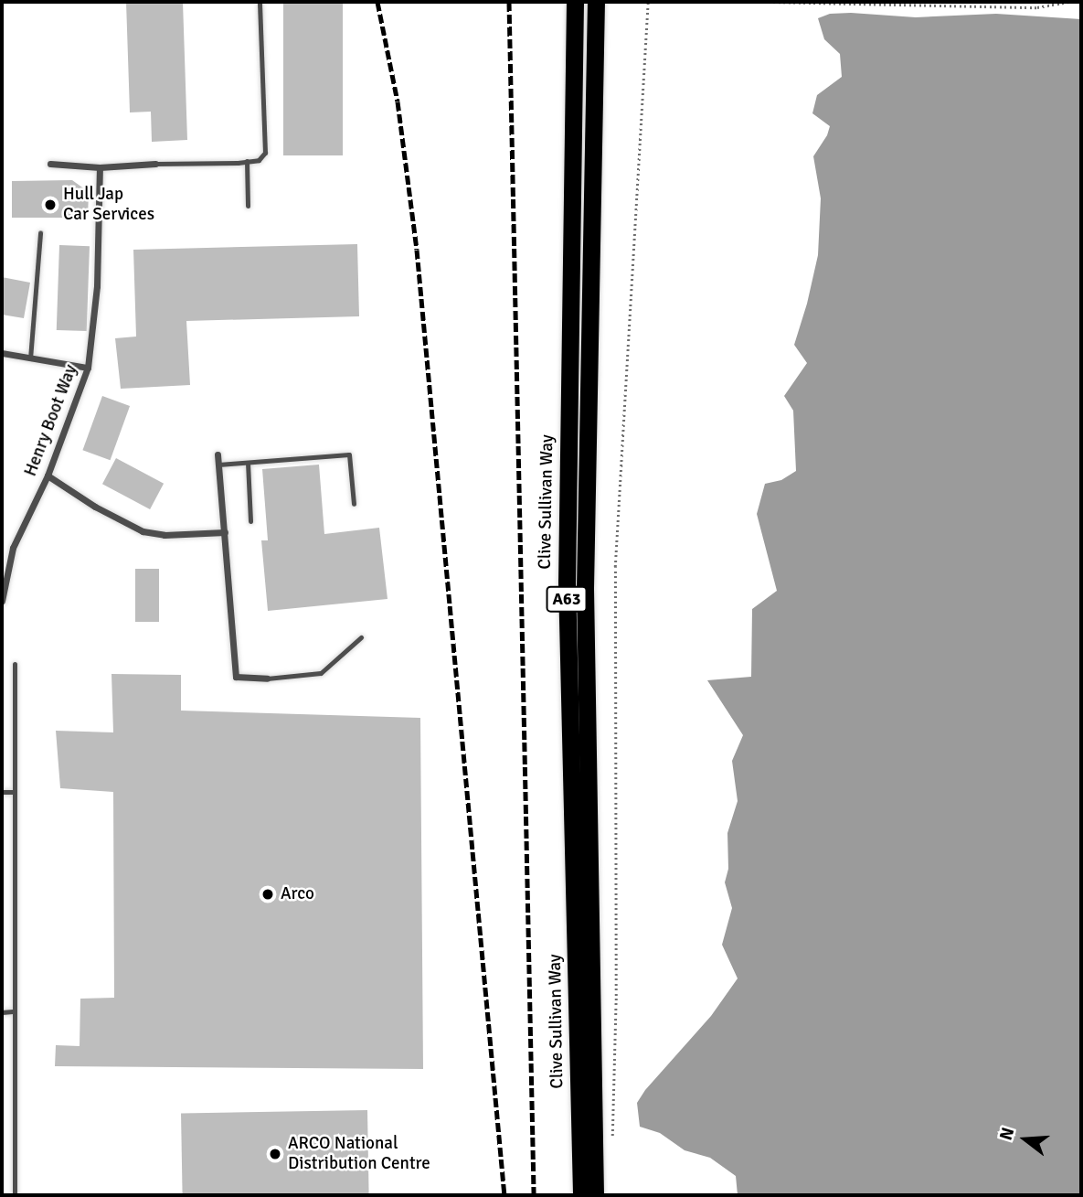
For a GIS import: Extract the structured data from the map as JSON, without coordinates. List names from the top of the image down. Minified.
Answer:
{"streets":{"highway":["Clive Sullivan Way","A63"],"street":["Henry Boot Way"]},"places":["Hull Jap Car Services","Arco","ARCO National Distribution Centre"],"north":"left"}
